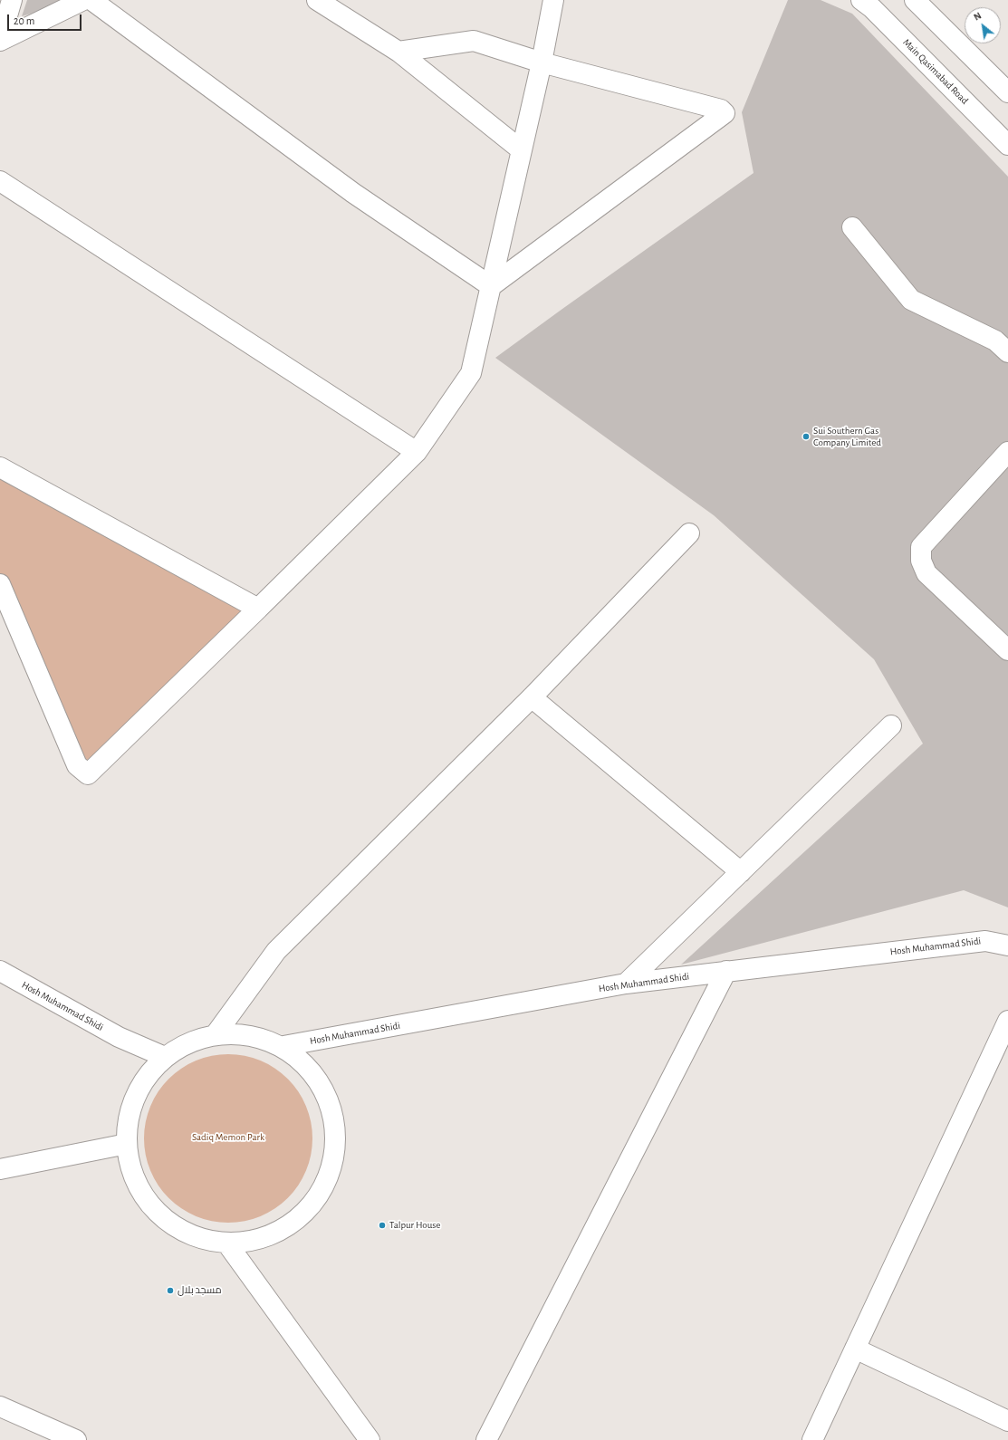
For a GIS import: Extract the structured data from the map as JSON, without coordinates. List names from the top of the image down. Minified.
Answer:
{"streets":{"street":["Main Qasimabad Road","Hosh Muhammad Shidi"]},"parks":["Sadiq Memon Park"],"places":["Sui Southern Gas Company Limited","Talpur House","مسجد بلال"],"scale_bar":"20 m","north":"top left"}
